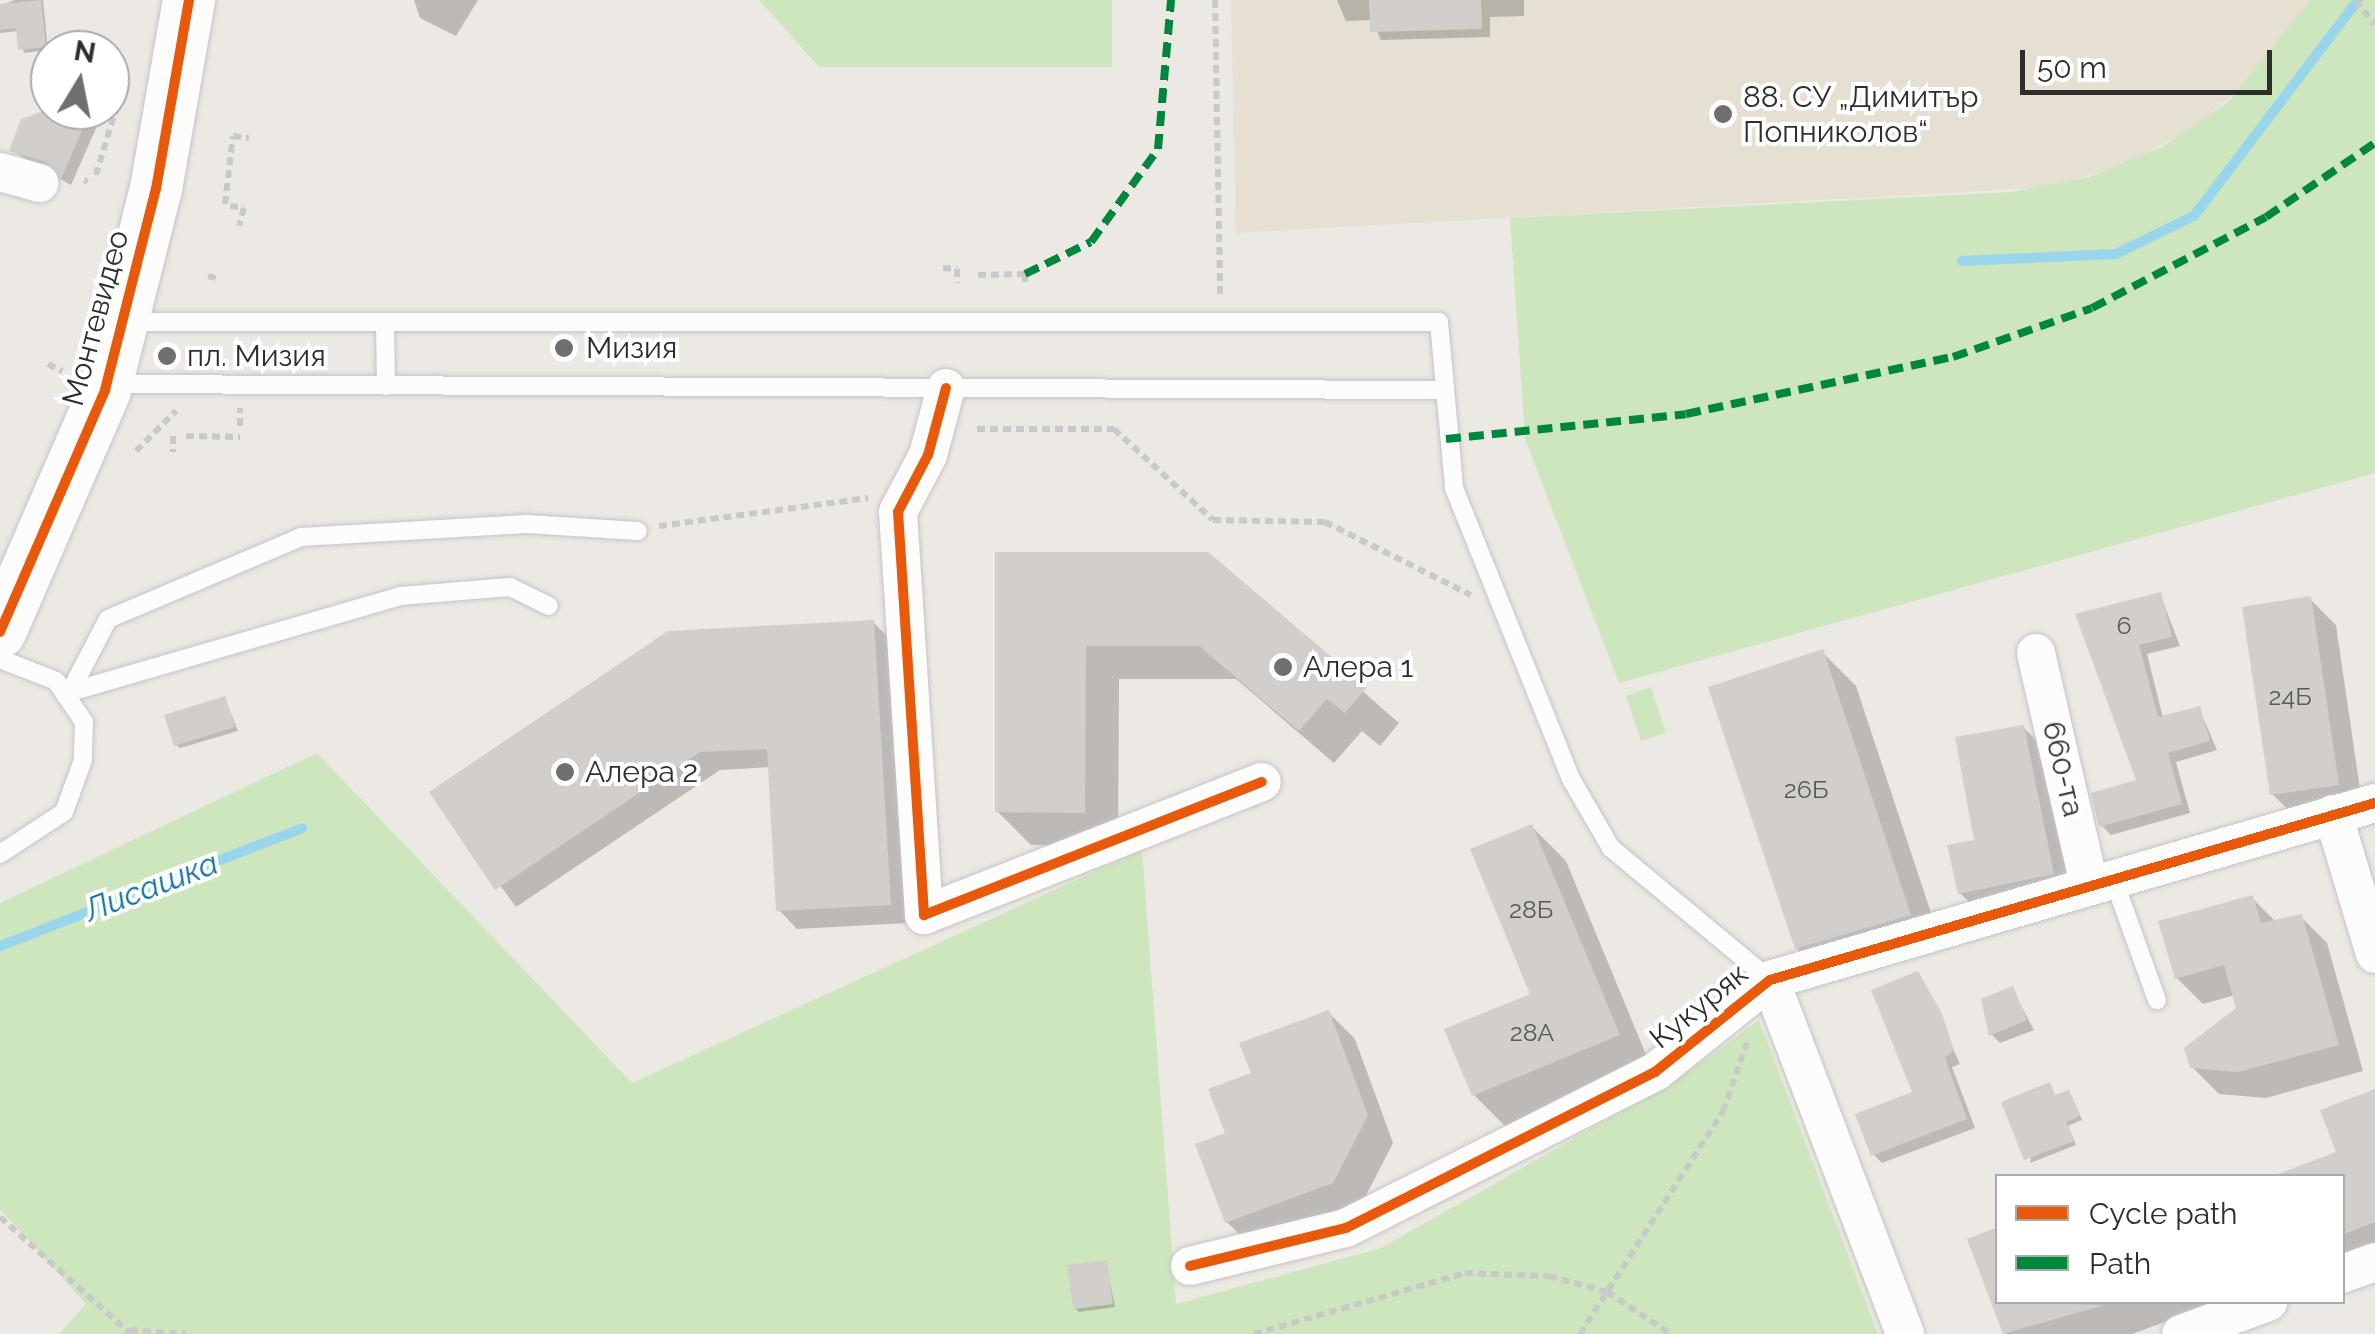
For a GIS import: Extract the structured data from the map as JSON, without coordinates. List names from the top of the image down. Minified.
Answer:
{"streets":{"street":["Монтевидео","660-та","Кукуряк"]},"crossings":[["660-та","Кукуряк"]],"water":["Лисашка"],"places":["88. СУ „Димитър Попниколов“","Мизия","пл. Мизия","Алера 1","Алера 2"],"house_numbers":["6","24Б","26Б","28Б","28А"],"legend":["Cycle path","Path"],"scale_bar":"50 m","north":"top"}
